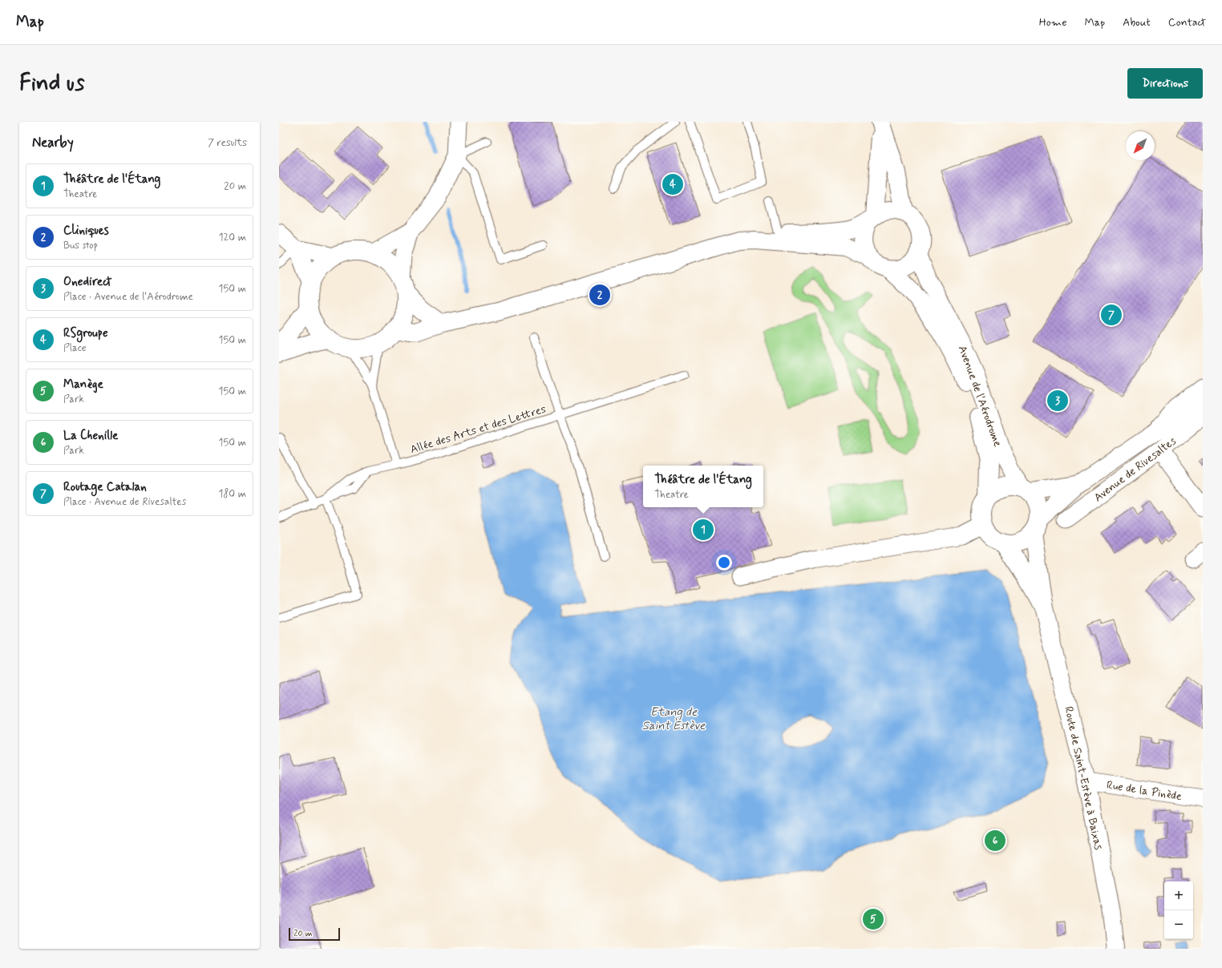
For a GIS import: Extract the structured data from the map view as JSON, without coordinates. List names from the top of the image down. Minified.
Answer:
{"streets":{"main road":["Avenue de l'Aérodrome","Route de Saint-Estève à Baixas"],"street":["Avenue de Rivesaltes","Rue de la Pinède"],"lane":["Allée des Arts et des Lettres"]},"crossings":[["Avenue de l'Aérodrome","Avenue de Rivesaltes"],["Avenue de l'Aérodrome","Route de Saint-Estève à Baixas"],["Avenue de Rivesaltes","Route de Saint-Estève à Baixas"],["Route de Saint-Estève à Baixas","Rue de la Pinède"]],"water":["Etang de Saint Estève"],"scale_bar":"20 m","north":"bottom left","page":{"header":"Map","nav":["Home","Map","About","Contact"],"buttons":"Directions","title":"Find us","heading":["Nearby","7 results"],"list":[{"mark":"1","name":"Théâtre de l'Étang","note":"Theatre","value":"20 m"},{"mark":"2","name":"Cliniques","note":"Bus stop","value":"120 m"},{"mark":"3","name":"Onedirect","note":"Place · Avenue de l'Aérodrome","value":"150 m"},{"mark":"4","name":"RSgroupe","note":"Place","value":"150 m"},{"mark":"5","name":"Manège","note":"Park","value":"150 m"},{"mark":"6","name":"La Chenille","note":"Park","value":"150 m"},{"mark":"7","name":"Routage Catalan","note":"Place · Avenue de Rivesaltes","value":"180 m"}],"pins":["4","2","7","3","1","6","5"],"popup":["Théâtre de l'Étang","Theatre"],"map_buttons":["+","−"],"scale":"20 m"}}
